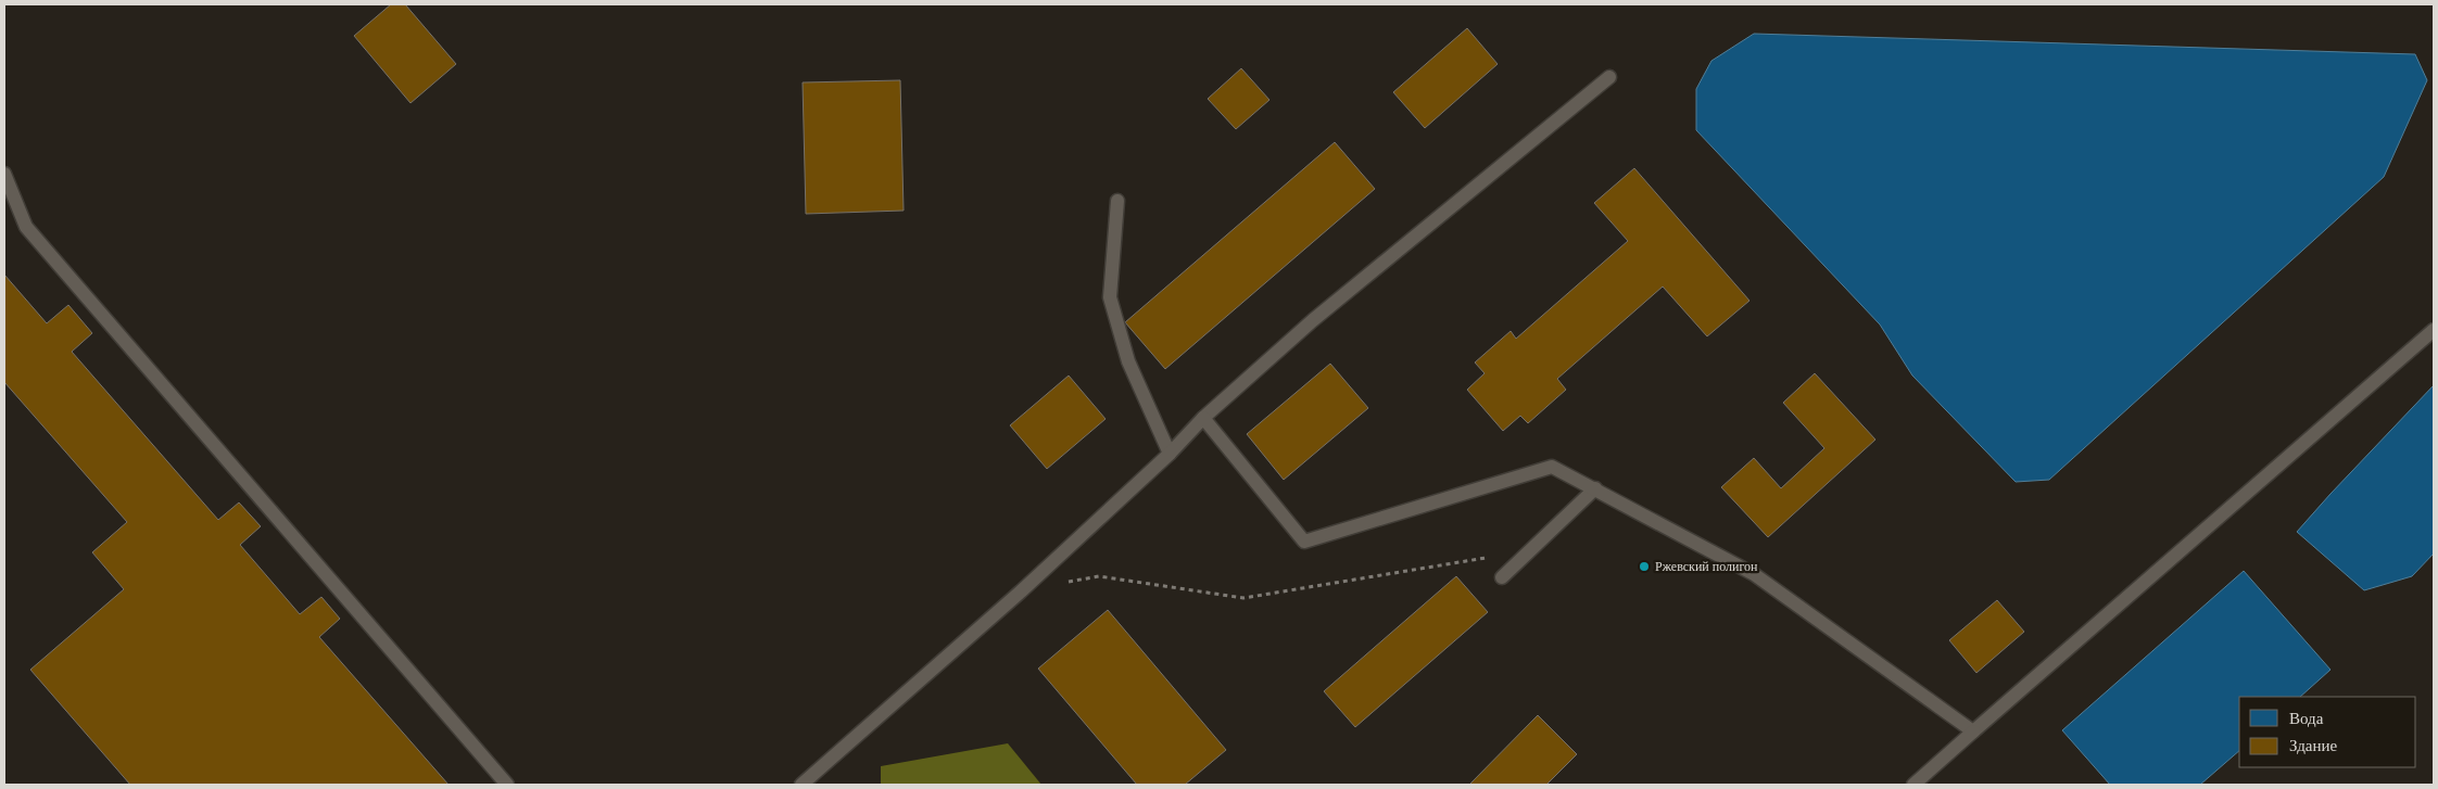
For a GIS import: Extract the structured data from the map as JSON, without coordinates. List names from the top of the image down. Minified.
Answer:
{"places":["Ржевский полигон"],"legend":["Вода","Здание"]}
